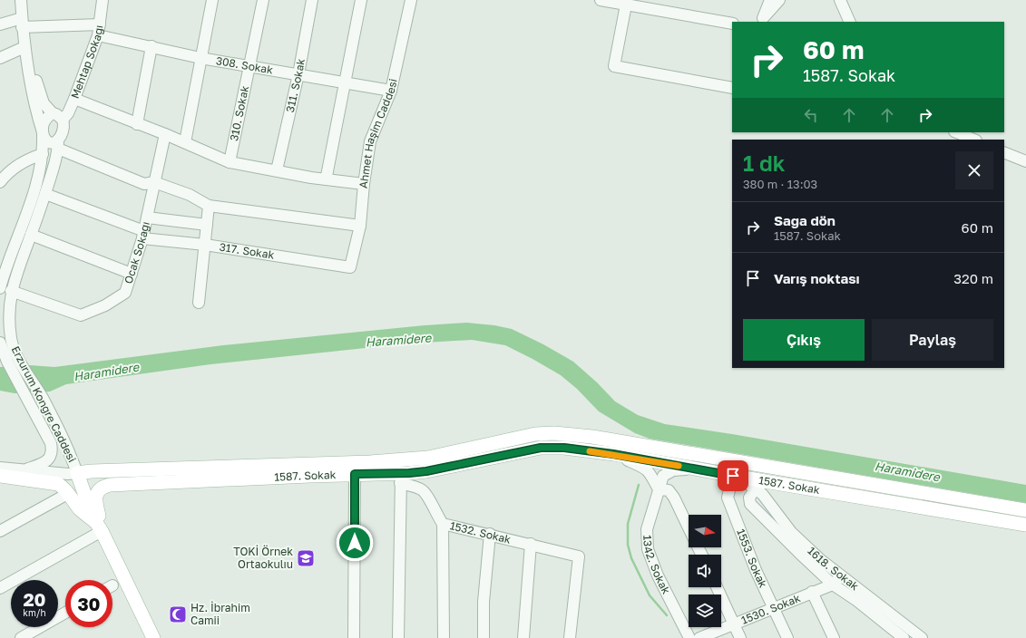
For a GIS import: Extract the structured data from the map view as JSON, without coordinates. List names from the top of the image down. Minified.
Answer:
{"streets":{"main road":["Erzurum Kongre Caddesi","1587. Sokak"],"street":["Mehtap Sokağı","308. Sokak","311. Sokak","310. Sokak","Ahmet Haşim Caddesi","317. Sokak","Ocak Sokağı","1532. Sokak","1553. Sokak","1342. Sokak","1618. Sokak","1530. Sokak"]},"crossings":[["Mehtap Sokağı","308. Sokak"],["Mehtap Sokağı","Erzurum Kongre Caddesi"],["308. Sokak","311. Sokak"],["308. Sokak","310. Sokak"],["308. Sokak","Ahmet Haşim Caddesi"],["Ahmet Haşim Caddesi","317. Sokak"],["317. Sokak","Ocak Sokağı"],["317. Sokak","Erzurum Kongre Caddesi"],["Ocak Sokağı","Erzurum Kongre Caddesi"],["Erzurum Kongre Caddesi","1587. Sokak"],["1587. Sokak","1532. Sokak"],["1587. Sokak","1553. Sokak"],["1587. Sokak","1342. Sokak"],["1587. Sokak","1618. Sokak"],["1553. Sokak","1530. Sokak"],["1618. Sokak","1530. Sokak"]],"water":["Haramidere"],"places":{"school or university":["TOKİ Örnek Ortaokulıu"],"mosque":["Hz. İbrahim Camii"]},"north":"right","page":{"turn":["60 m","1587. Sokak"],"heading":["1 dk","380 m · 13:03"],"list":[{"name":"Sağa dön","note":"1587. Sokak","value":"60 m"},{"name":"Varış noktası","value":"320 m"}],"buttons":["Çıkış","Paylaş"],"speed":"20 km/h","limit":"30"}}
